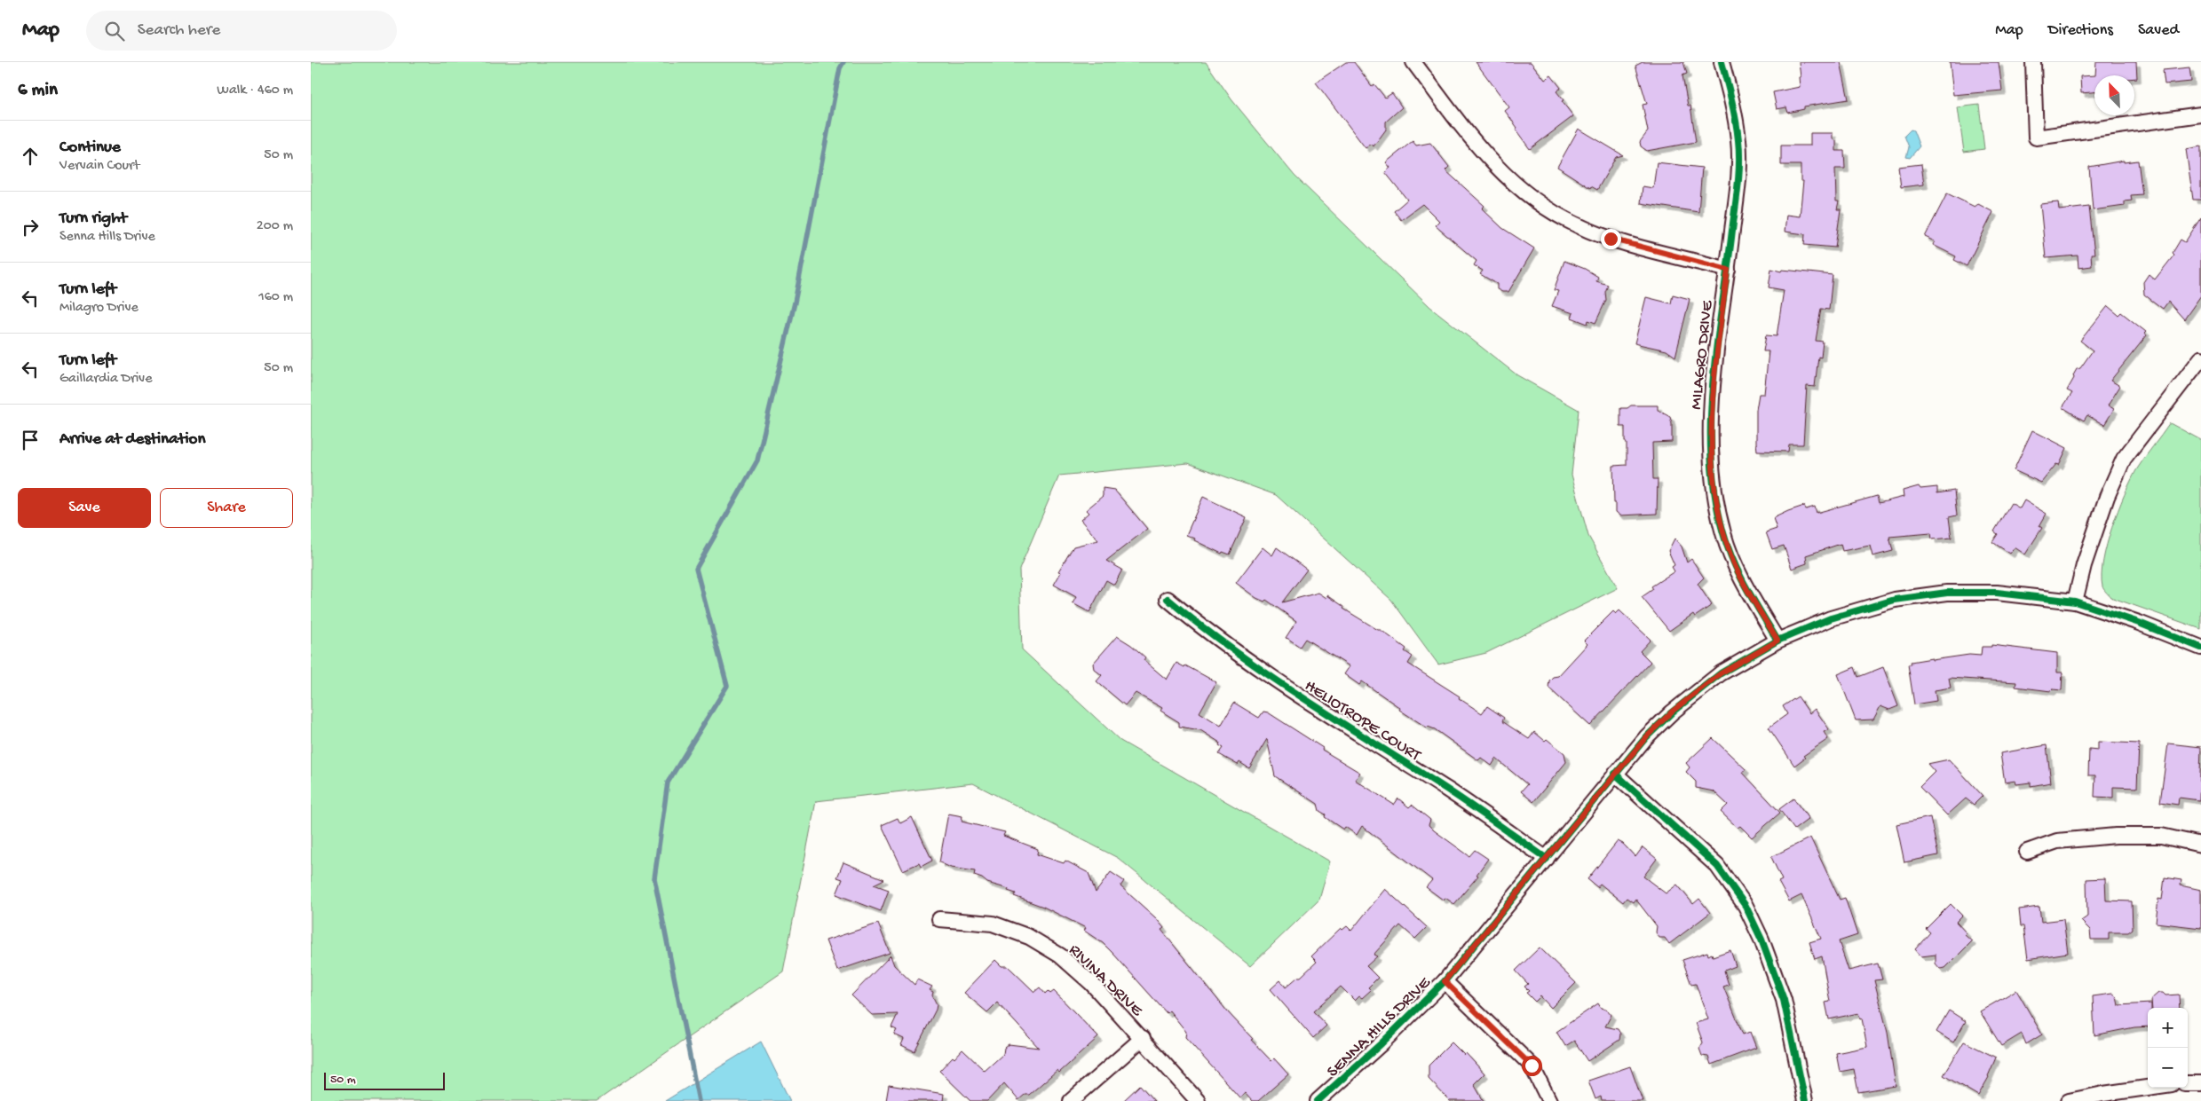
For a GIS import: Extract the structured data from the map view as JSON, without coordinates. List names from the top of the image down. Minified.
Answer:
{"streets":{"street":["MILAGRO DRIVE","HELIOTROPE COURT","RIVINA DRIVE","SENNA HILLS DRIVE"]},"crossings":[["MILAGRO DRIVE","SENNA HILLS DRIVE"],["HELIOTROPE COURT","SENNA HILLS DRIVE"]],"scale_bar":"50 m","north":"top left","page":{"header":"Map","search":"Search here","nav":["Map","Directions","Saved"],"heading":["6 min","Walk · 460 m"],"list":[["Continue","Vervain Court","50 m"],["Turn right","Senna Hills Drive","200 m"],["Turn left","Milagro Drive","160 m"],["Turn left","Gaillardia Drive","50 m"],"Arrive at destination"],"buttons":["Save","Share"],"map_buttons":["+","−"],"scale":"50 m"}}
